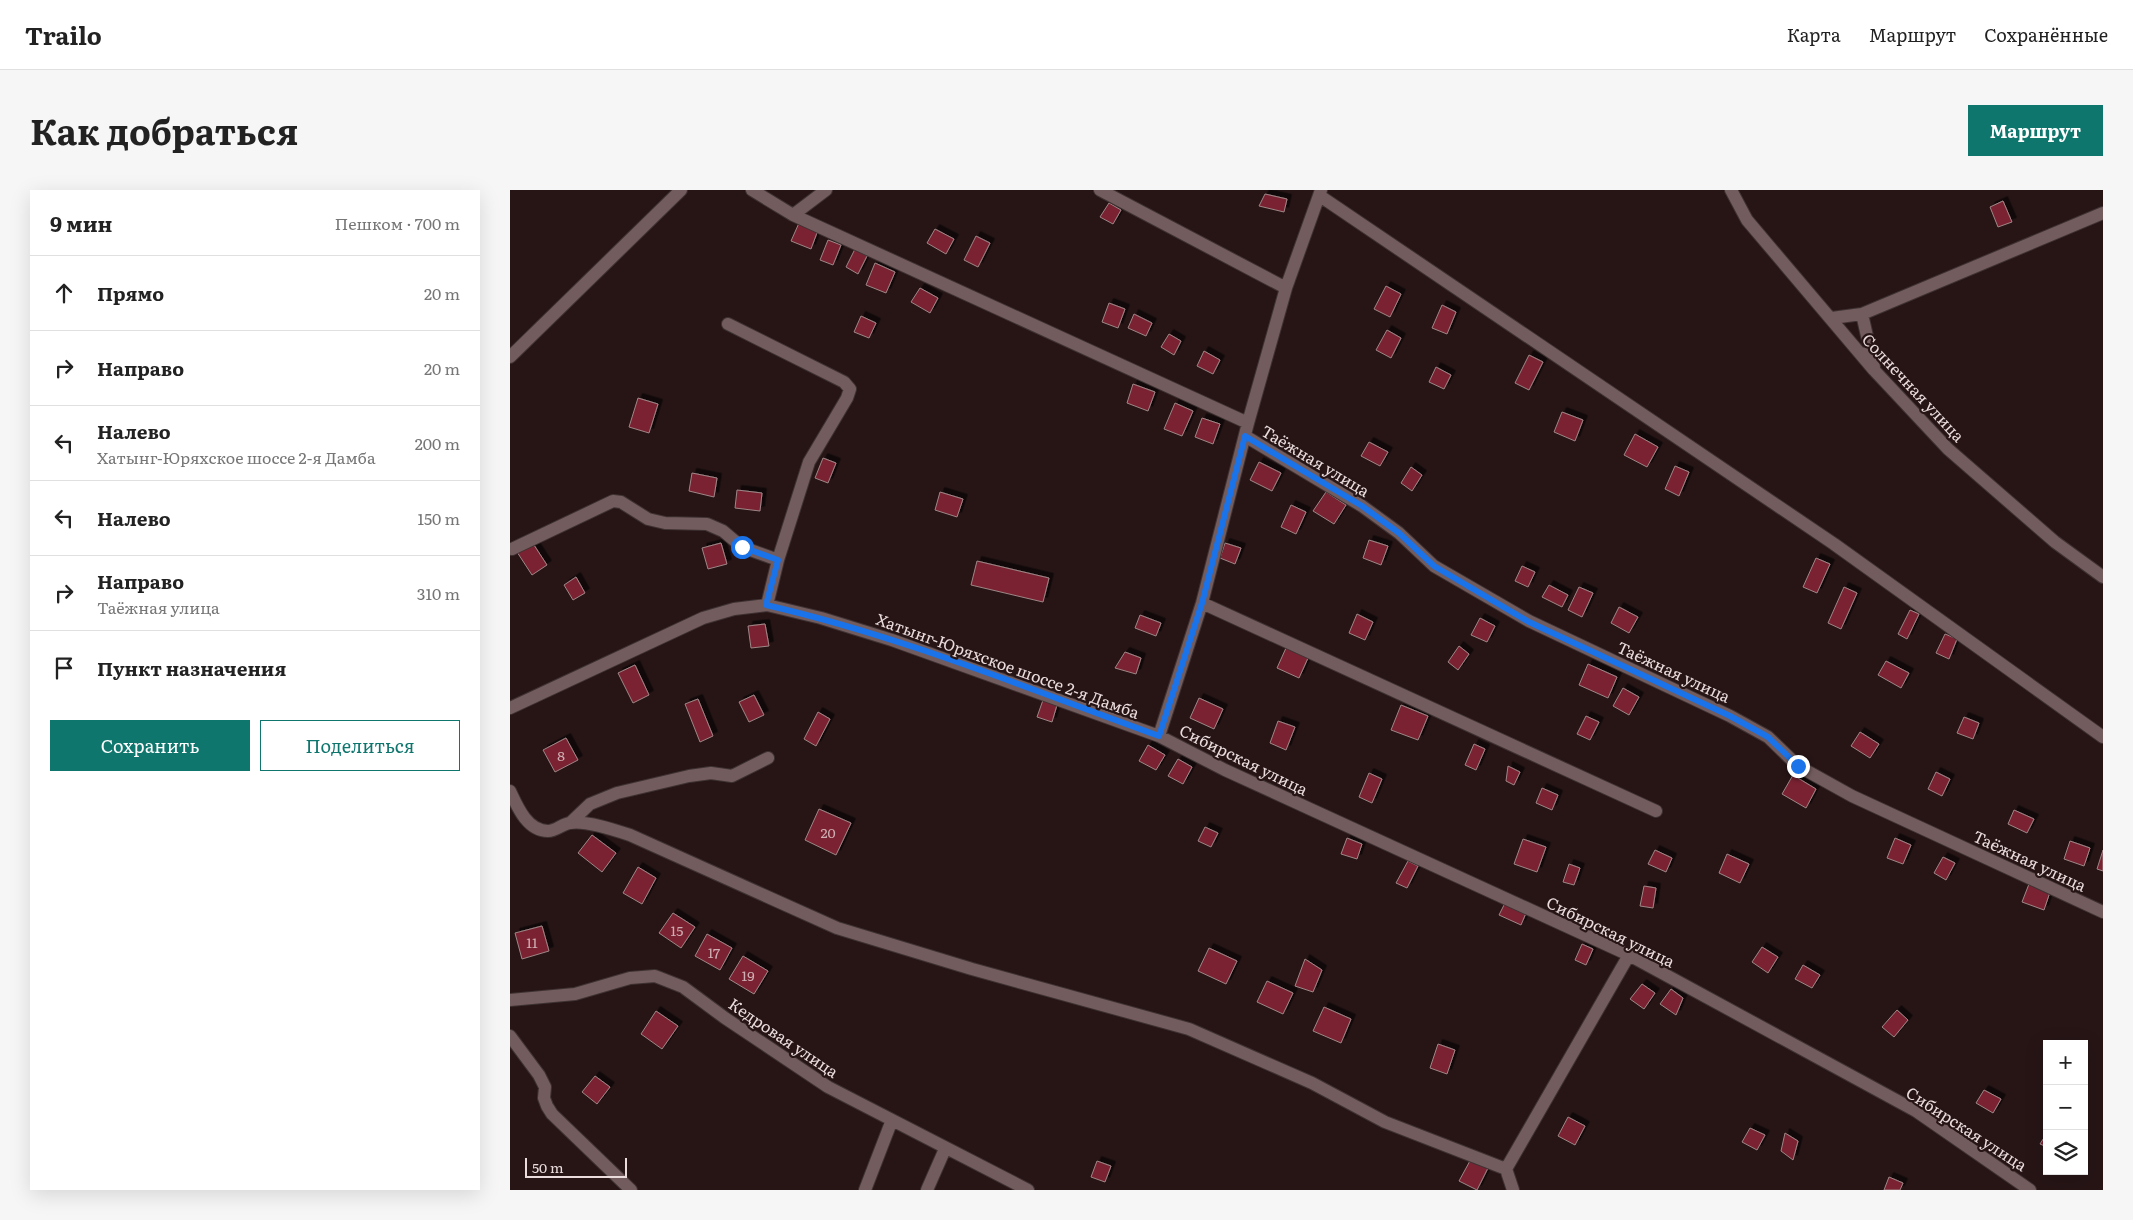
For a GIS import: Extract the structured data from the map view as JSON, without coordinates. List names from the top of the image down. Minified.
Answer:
{"streets":{"street":["Солнечная улица","Таёжная улица","Хатынг-Юряхское шоссе 2-я Дамба","Сибирская улица","Кедровая улица"]},"crossings":[["Хатынг-Юряхское шоссе 2-я Дамба","Сибирская улица"]],"house_numbers":["8","20","15","11","17","19"],"scale_bar":"50 m","page":{"header":"Trailo","nav":["Карта","Маршрут","Сохранённые"],"title":"Как добраться","buttons":["Маршрут",["Сохранить","Поделиться"]],"heading":["9 мин","Пешком · 700 m"],"list":[["Прямо","20 m"],["Направо","20 m"],["Налево","Хатынг-Юряхское шоссе 2-я Дамба","200 m"],["Налево","150 m"],["Направо","Таёжная улица","310 m"],"Пункт назначения"],"map_buttons":["+","−"],"scale":"50 m"}}
